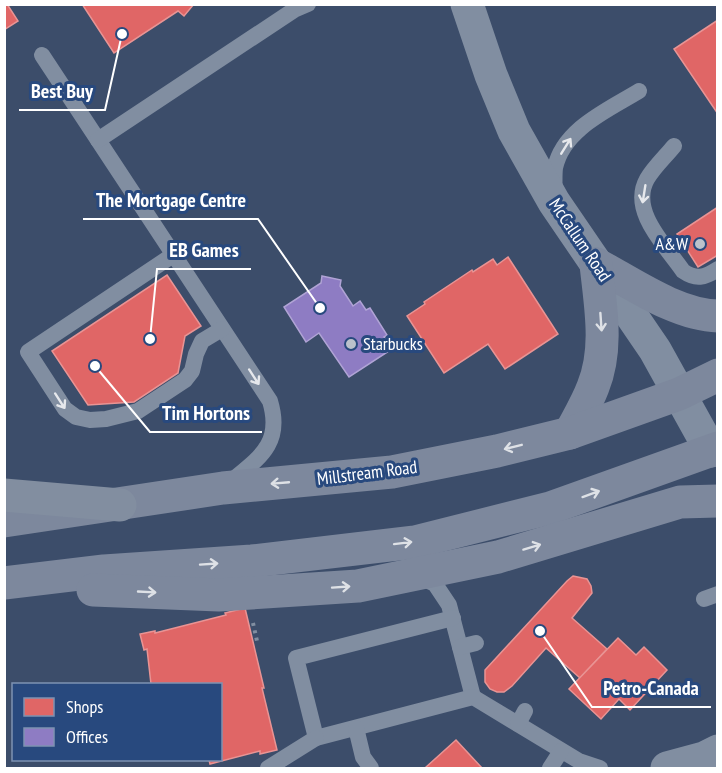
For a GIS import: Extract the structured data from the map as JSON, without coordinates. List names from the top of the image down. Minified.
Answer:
{"streets":{"main road":["Millstream Road"],"street":["McCallum Road"]},"crossings":[["McCallum Road","Millstream Road"]],"places":["Best Buy","A&W","The Mortgage Centre","EB Games","Starbucks","Tim Hortons","Petro-Canada"],"legend":["Shops","Offices"]}
